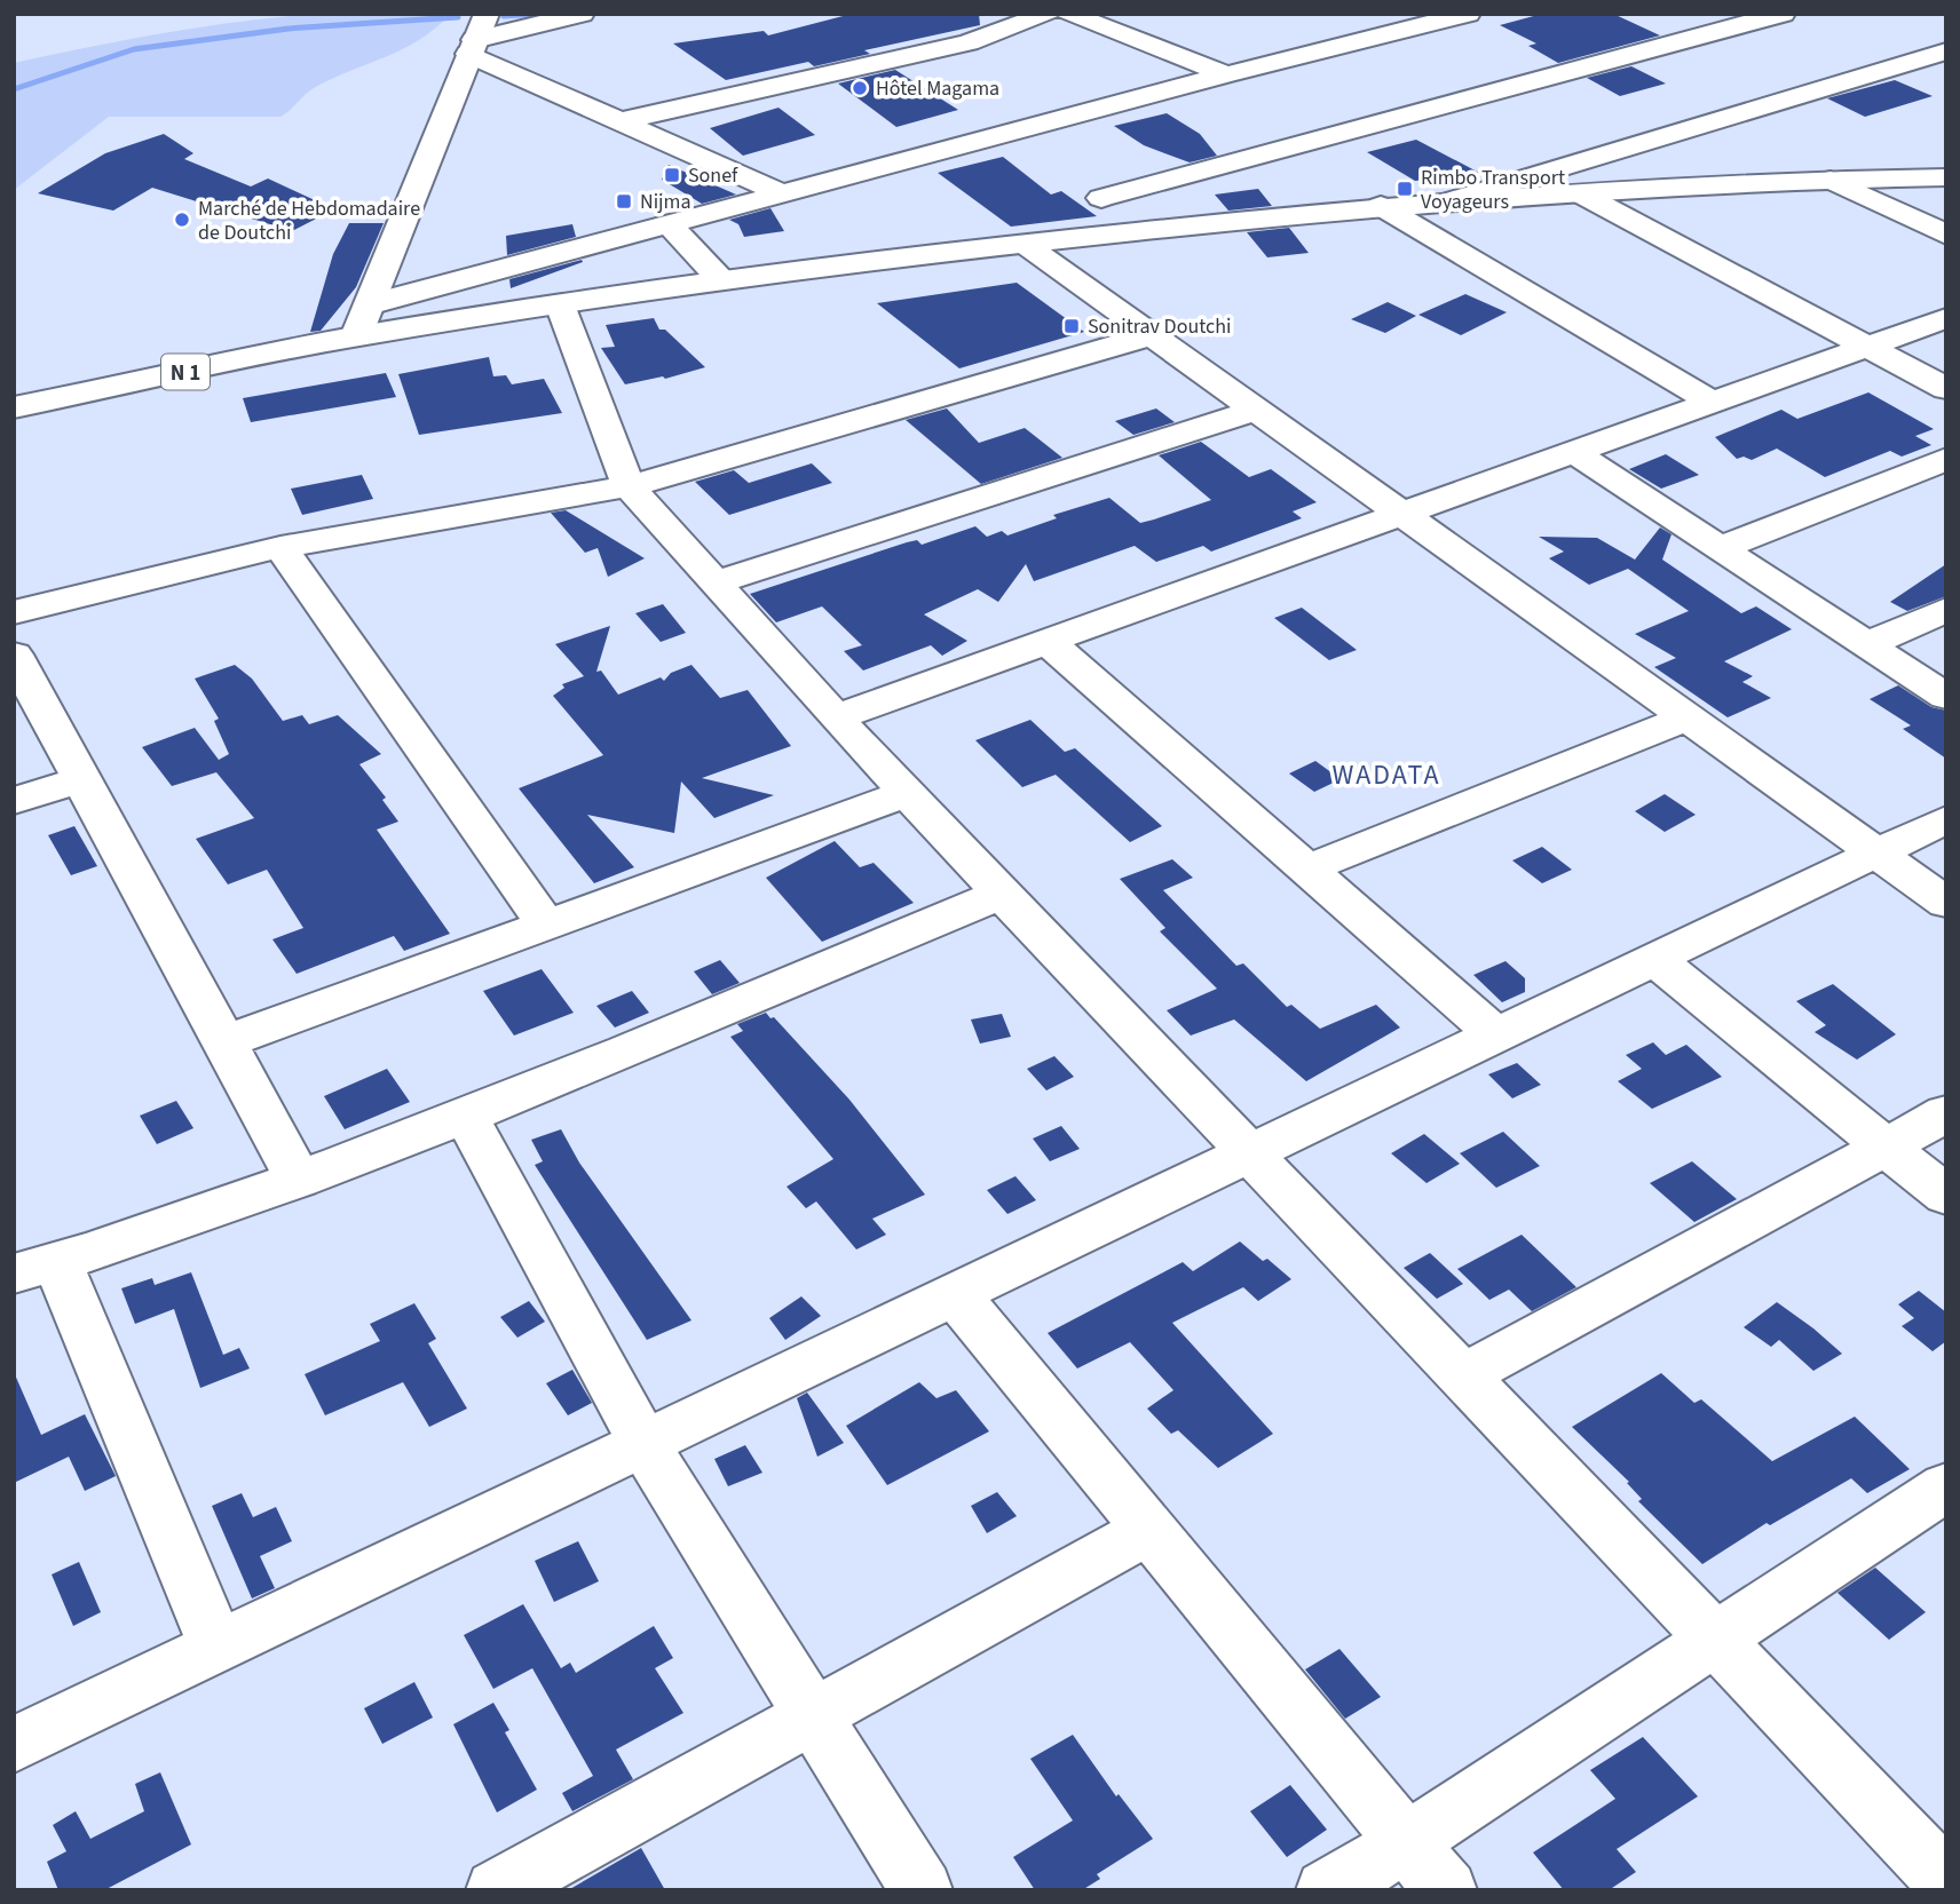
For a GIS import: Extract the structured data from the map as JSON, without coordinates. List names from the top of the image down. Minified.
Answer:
{"streets":{"main road":["N 1"]},"districts":["WADATA"],"places":{"other":["Hôtel Magama","Marché de Hebdomadaire de Doutchi"],"transit":["Sonef","Rimbo Transport Voyageurs","Nijma","Sonitrav Doutchi"]}}
